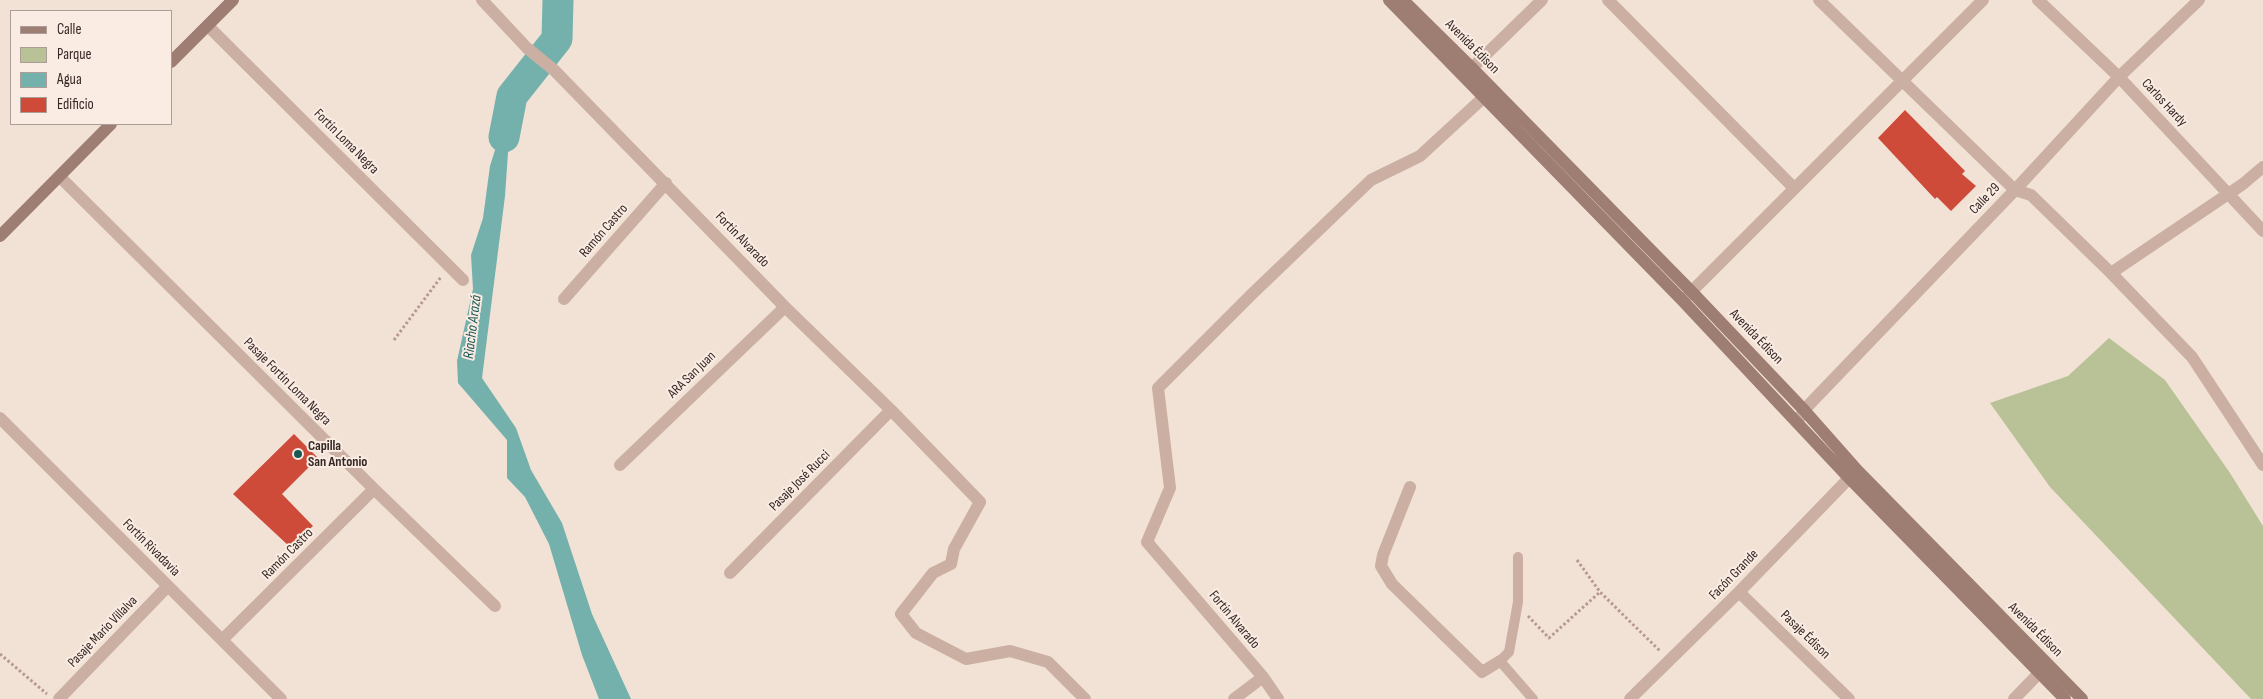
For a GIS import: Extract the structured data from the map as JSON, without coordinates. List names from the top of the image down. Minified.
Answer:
{"streets":{"main road":["Avenida Édison"],"street":["Carlos Hardy","Fortín Loma Negra","Calle 29","Ramón Castro","Fortín Alvarado","ARA San Juan","Pasaje Fortín Loma Negra","Pasaje José Rucci","Fortín Rivadavia","Facón Grande","Pasaje Mario Villalva","Pasaje Édison"]},"crossings":[["Avenida Édison","Calle 29"],["Avenida Édison","Fortín Alvarado"],["Avenida Édison","Facón Grande"],["Carlos Hardy","Calle 29"],["Ramón Castro","Fortín Alvarado"],["Ramón Castro","Pasaje Fortín Loma Negra"],["Ramón Castro","Fortín Rivadavia"],["Fortín Alvarado","ARA San Juan"],["Fortín Alvarado","Pasaje José Rucci"],["Fortín Rivadavia","Pasaje Mario Villalva"],["Facón Grande","Pasaje Édison"]],"water":["Riacho Arazá"],"places":["Capilla San Antonio"],"legend":["Calle","Parque","Agua","Edificio"]}
